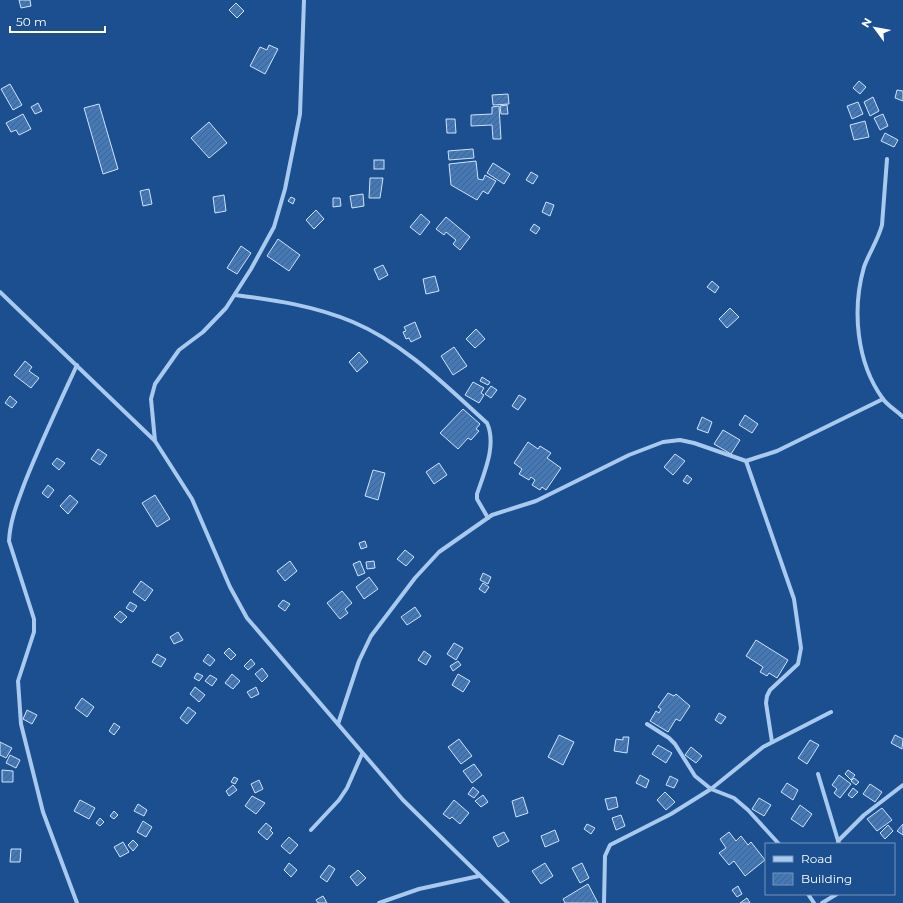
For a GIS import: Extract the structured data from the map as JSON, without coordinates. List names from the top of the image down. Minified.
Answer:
{"legend":["Road","Building"],"scale_bar":"50 m","north":"top left"}
